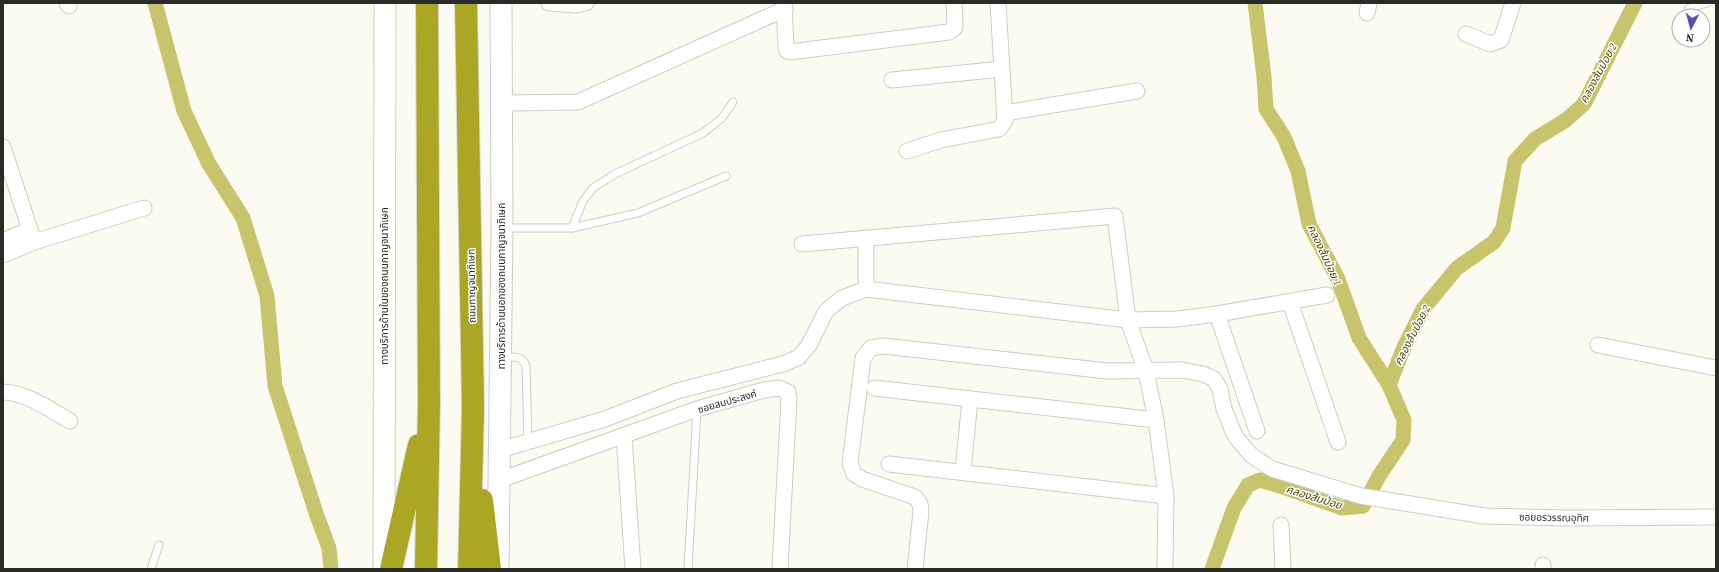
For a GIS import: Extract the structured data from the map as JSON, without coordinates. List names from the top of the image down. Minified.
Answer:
{"streets":{"highway":["ถนนกาญจนาภิเษก"],"main road":["ทางบริการด้านในของถนนกาญจนาภิเษก","ทางบริการด้านนอกของถนนกาญจนาภิเษก"],"street":["ซอยสมประสงค์","ซอยอรวรรณอุทิศ"]},"crossings":[["ทางบริการด้านนอกของถนนกาญจนาภิเษก","ซอยสมประสงค์"]],"water":["คลองส้มป่อย 2","คลองส้มป่อย 1","คลองส้มป่อย"],"north":"bottom"}
